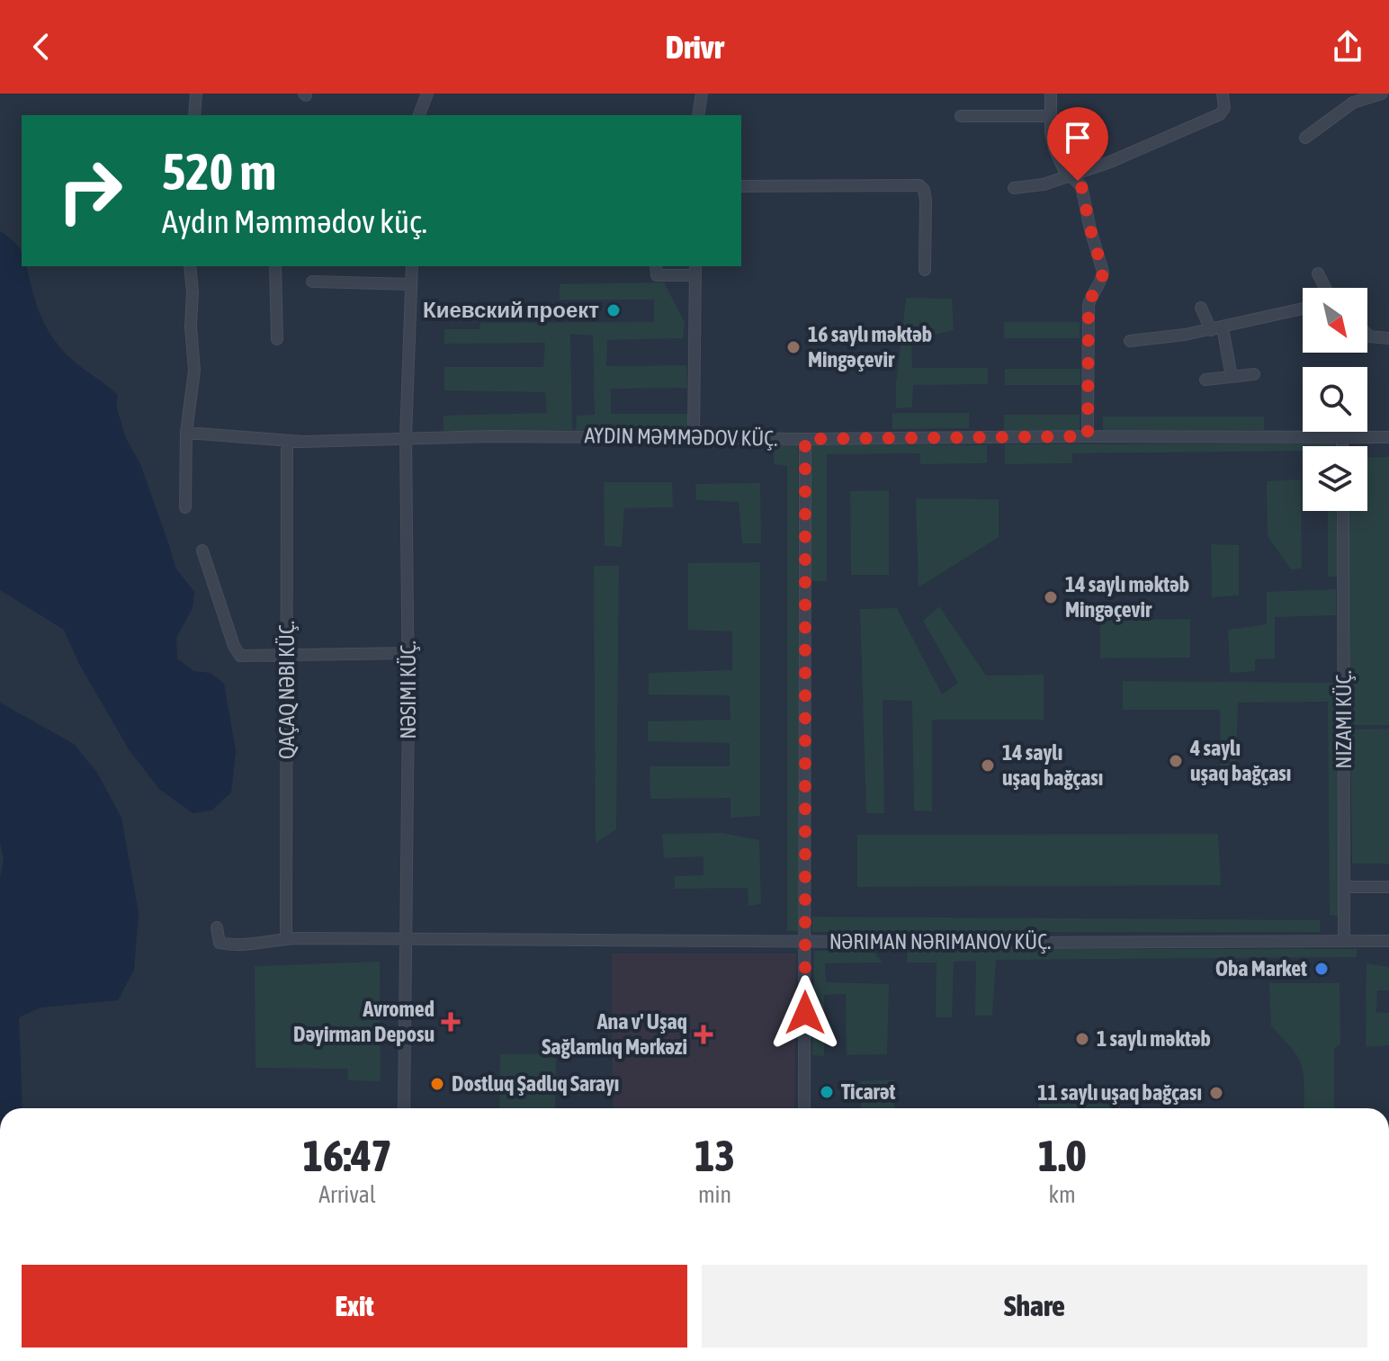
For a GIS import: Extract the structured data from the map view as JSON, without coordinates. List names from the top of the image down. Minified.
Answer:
{"streets":{"street":["QAÇAQ NƏBI KÜÇ.","NƏSIMI KÜÇ.","NIZAMI KÜÇ.","NƏRIMAN NƏRIMANOV KÜÇ."]},"crossings":[["QAÇAQ NƏBI KÜÇ.","NƏRIMAN NƏRIMANOV KÜÇ."],["NƏSIMI KÜÇ.","NƏRIMAN NƏRIMANOV KÜÇ."],["NIZAMI KÜÇ.","NƏRIMAN NƏRIMANOV KÜÇ."]],"places":{"other":["Киевский проект","16 saylı məktəb Mingəçevir","14 saylı məktəb Mingəçevir","4 saylı uşaq bağçası","14 saylı uşaq bağçası","Oba Market","1 saylı məktəb","Dostluq Şadlıq Sarayı","Ticarət","11 saylı uşaq bağçası"],"health":["Avromed Dəyirman Deposu","Ana v' Uşaq Sağlamlıq Mərkəzi"]},"north":"bottom right","page":{"header":"Drivr","turn":["520 m","Aydın Məmmədov küç."],"eta":["16:47","Arrival","13","min","1.0","km"],"buttons":["Exit","Share"]}}
